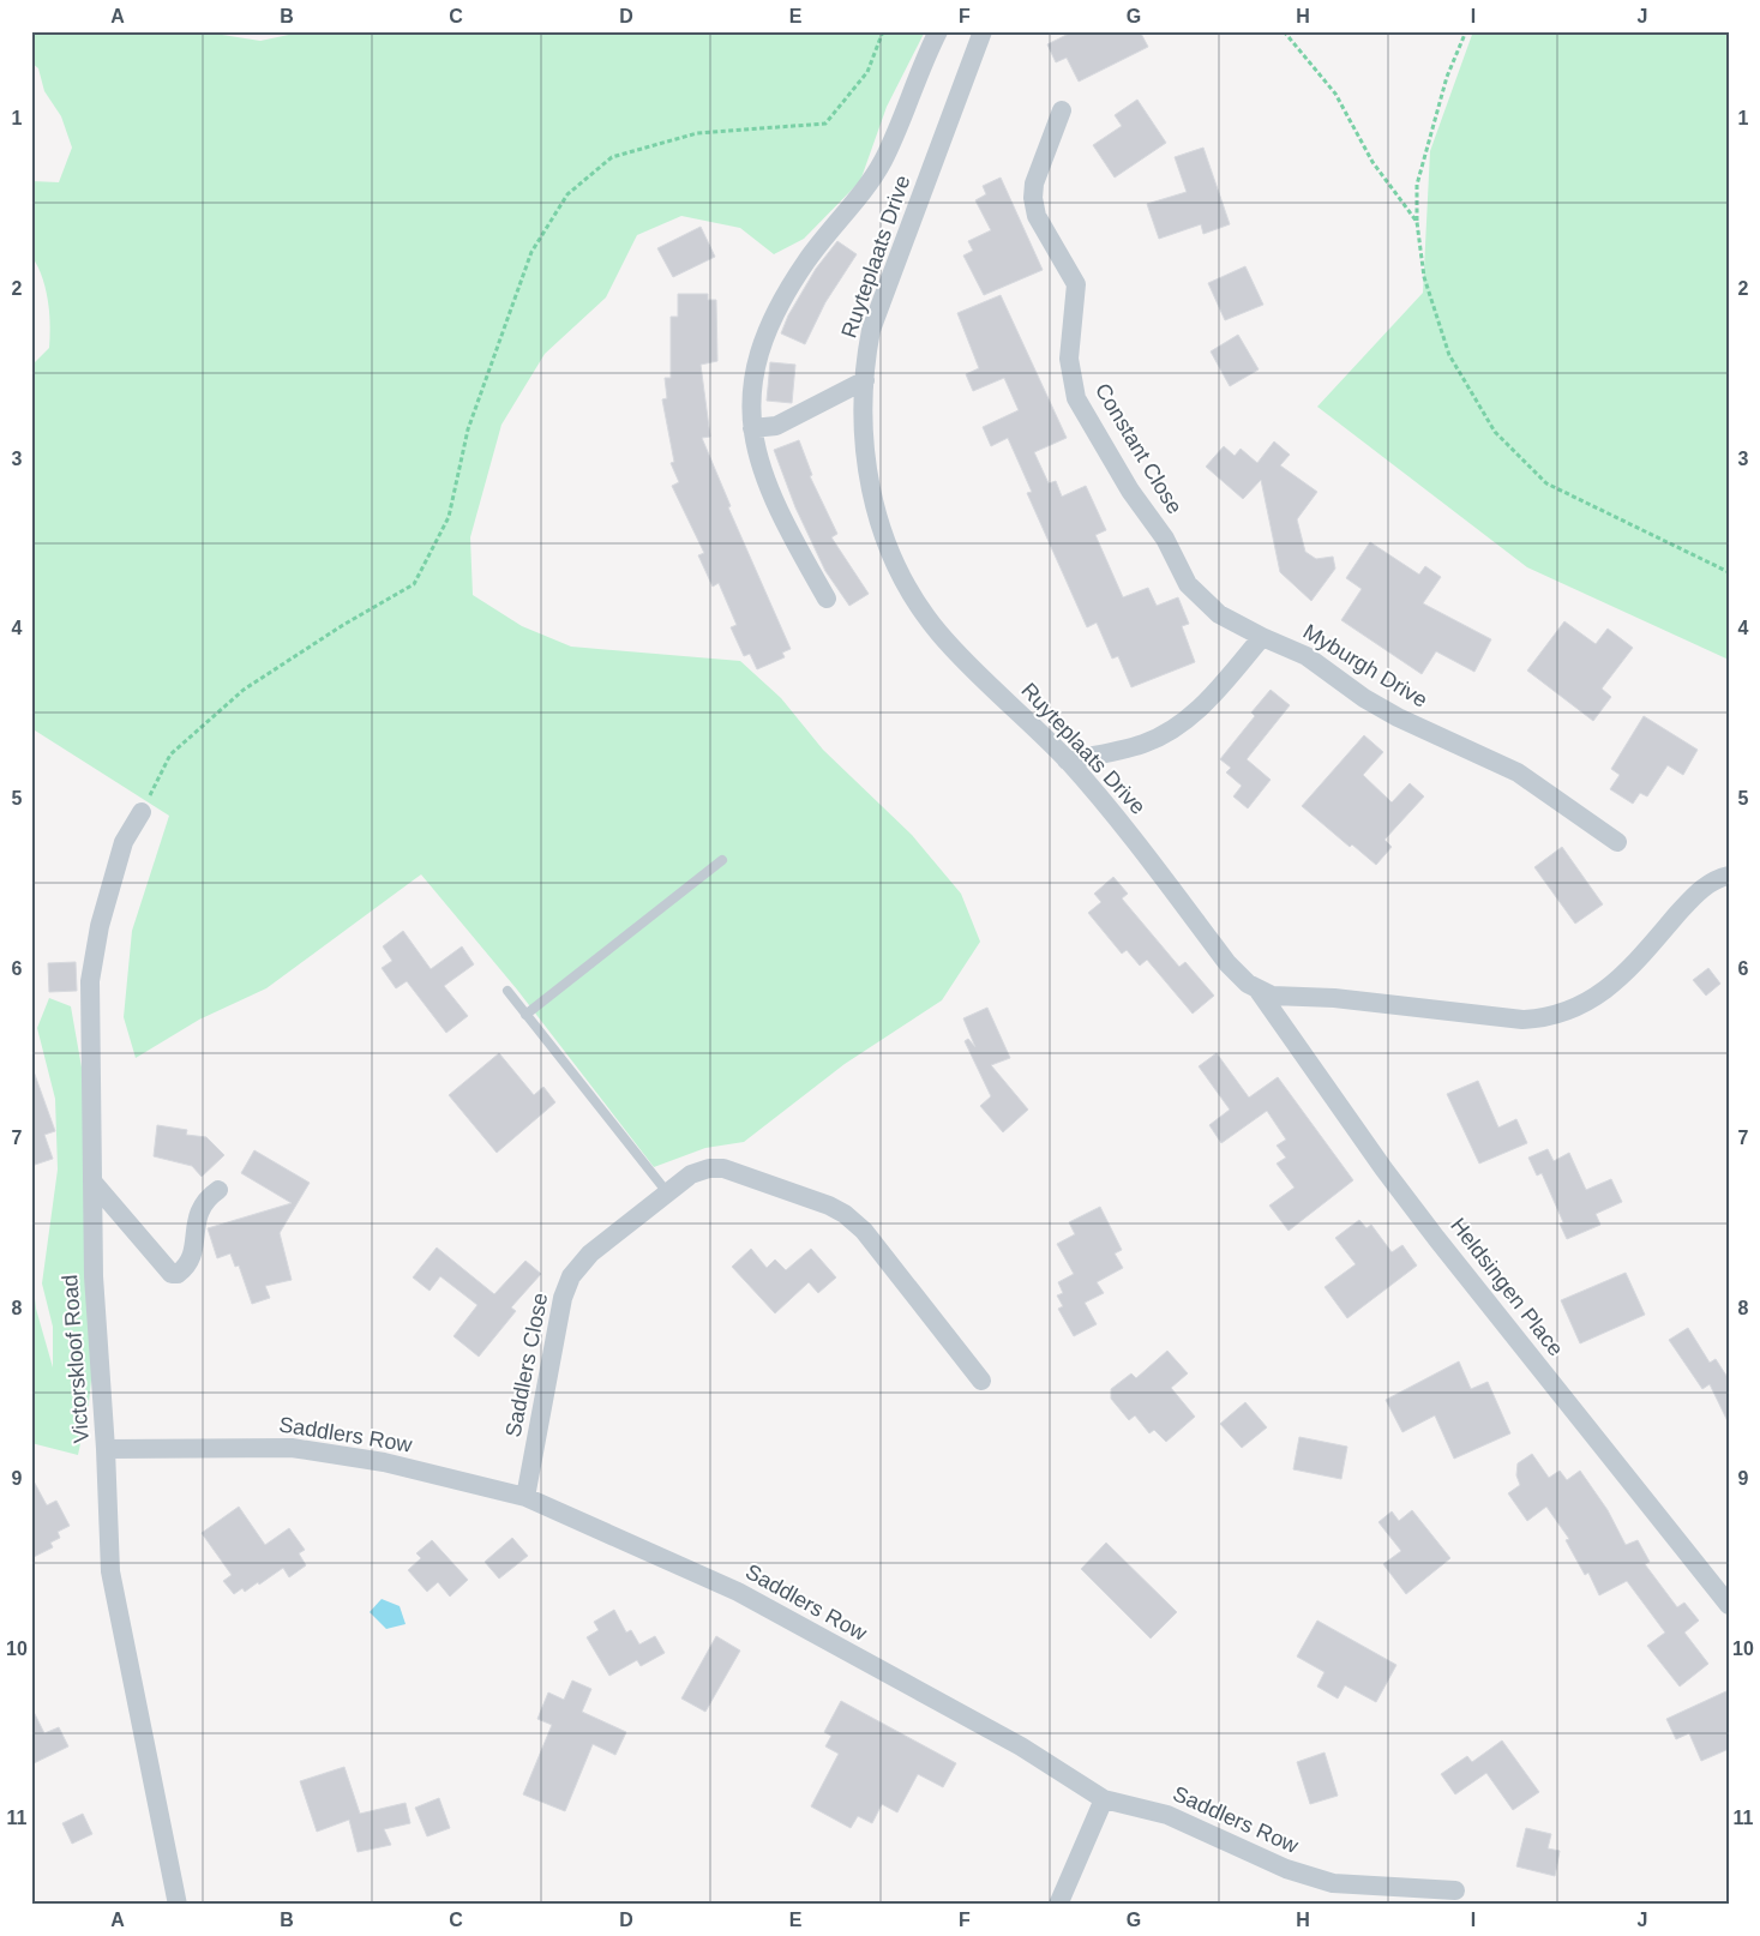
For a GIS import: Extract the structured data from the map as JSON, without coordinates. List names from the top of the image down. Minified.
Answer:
{"streets":{"street":["Ruyteplaats Drive","Constant Close","Myburgh Drive","Heldsingen Place","Victorskloof Road","Saddlers Close","Saddlers Row"]},"crossings":[["Ruyteplaats Drive","Heldsingen Place"],["Constant Close","Myburgh Drive"],["Victorskloof Road","Saddlers Row"],["Saddlers Close","Saddlers Row"]],"grid":{"columns":["A","B","C","D","E","F","G","H","I","J"],"rows":["1","2","3","4","5","6","7","8","9","10","11"]}}
